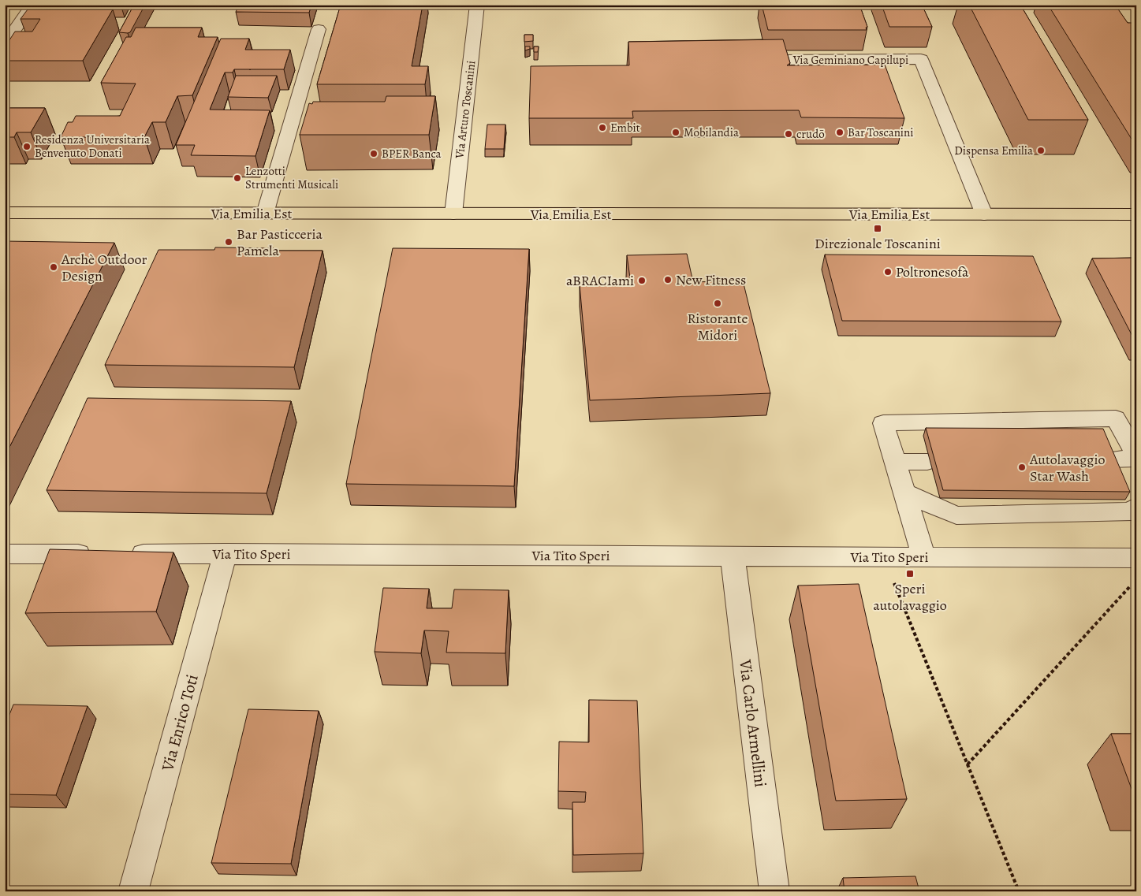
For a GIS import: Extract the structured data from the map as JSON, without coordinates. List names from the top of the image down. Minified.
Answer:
{"streets":{"main road":["Via Emilia Est"],"street":["Via Geminiano Capilupi","Via Arturo Toscanini","Via Tito Speri","Via Enrico Toti","Via Carlo Armellini"]},"crossings":[["Via Geminiano Capilupi","Via Emilia Est"],["Via Arturo Toscanini","Via Emilia Est"],["Via Tito Speri","Via Enrico Toti"],["Via Tito Speri","Via Carlo Armellini"]],"places":{"other":["Embit","Mobilandia","Bar Toscanini","crudō","Residenza Universitaria Benvenuto Donati","Dispensa Emilia","BPER Banca","Lenzotti Strumenti Musicali","Bar Pasticceria Pamela","Archè Outdoor Design","Poltronesofà","New Fitness","aBRACIami","Ristorante Midori","Autolavaggio Star Wash"],"transit":["Direzionale Toscanini","Speri autolavaggio"]}}
